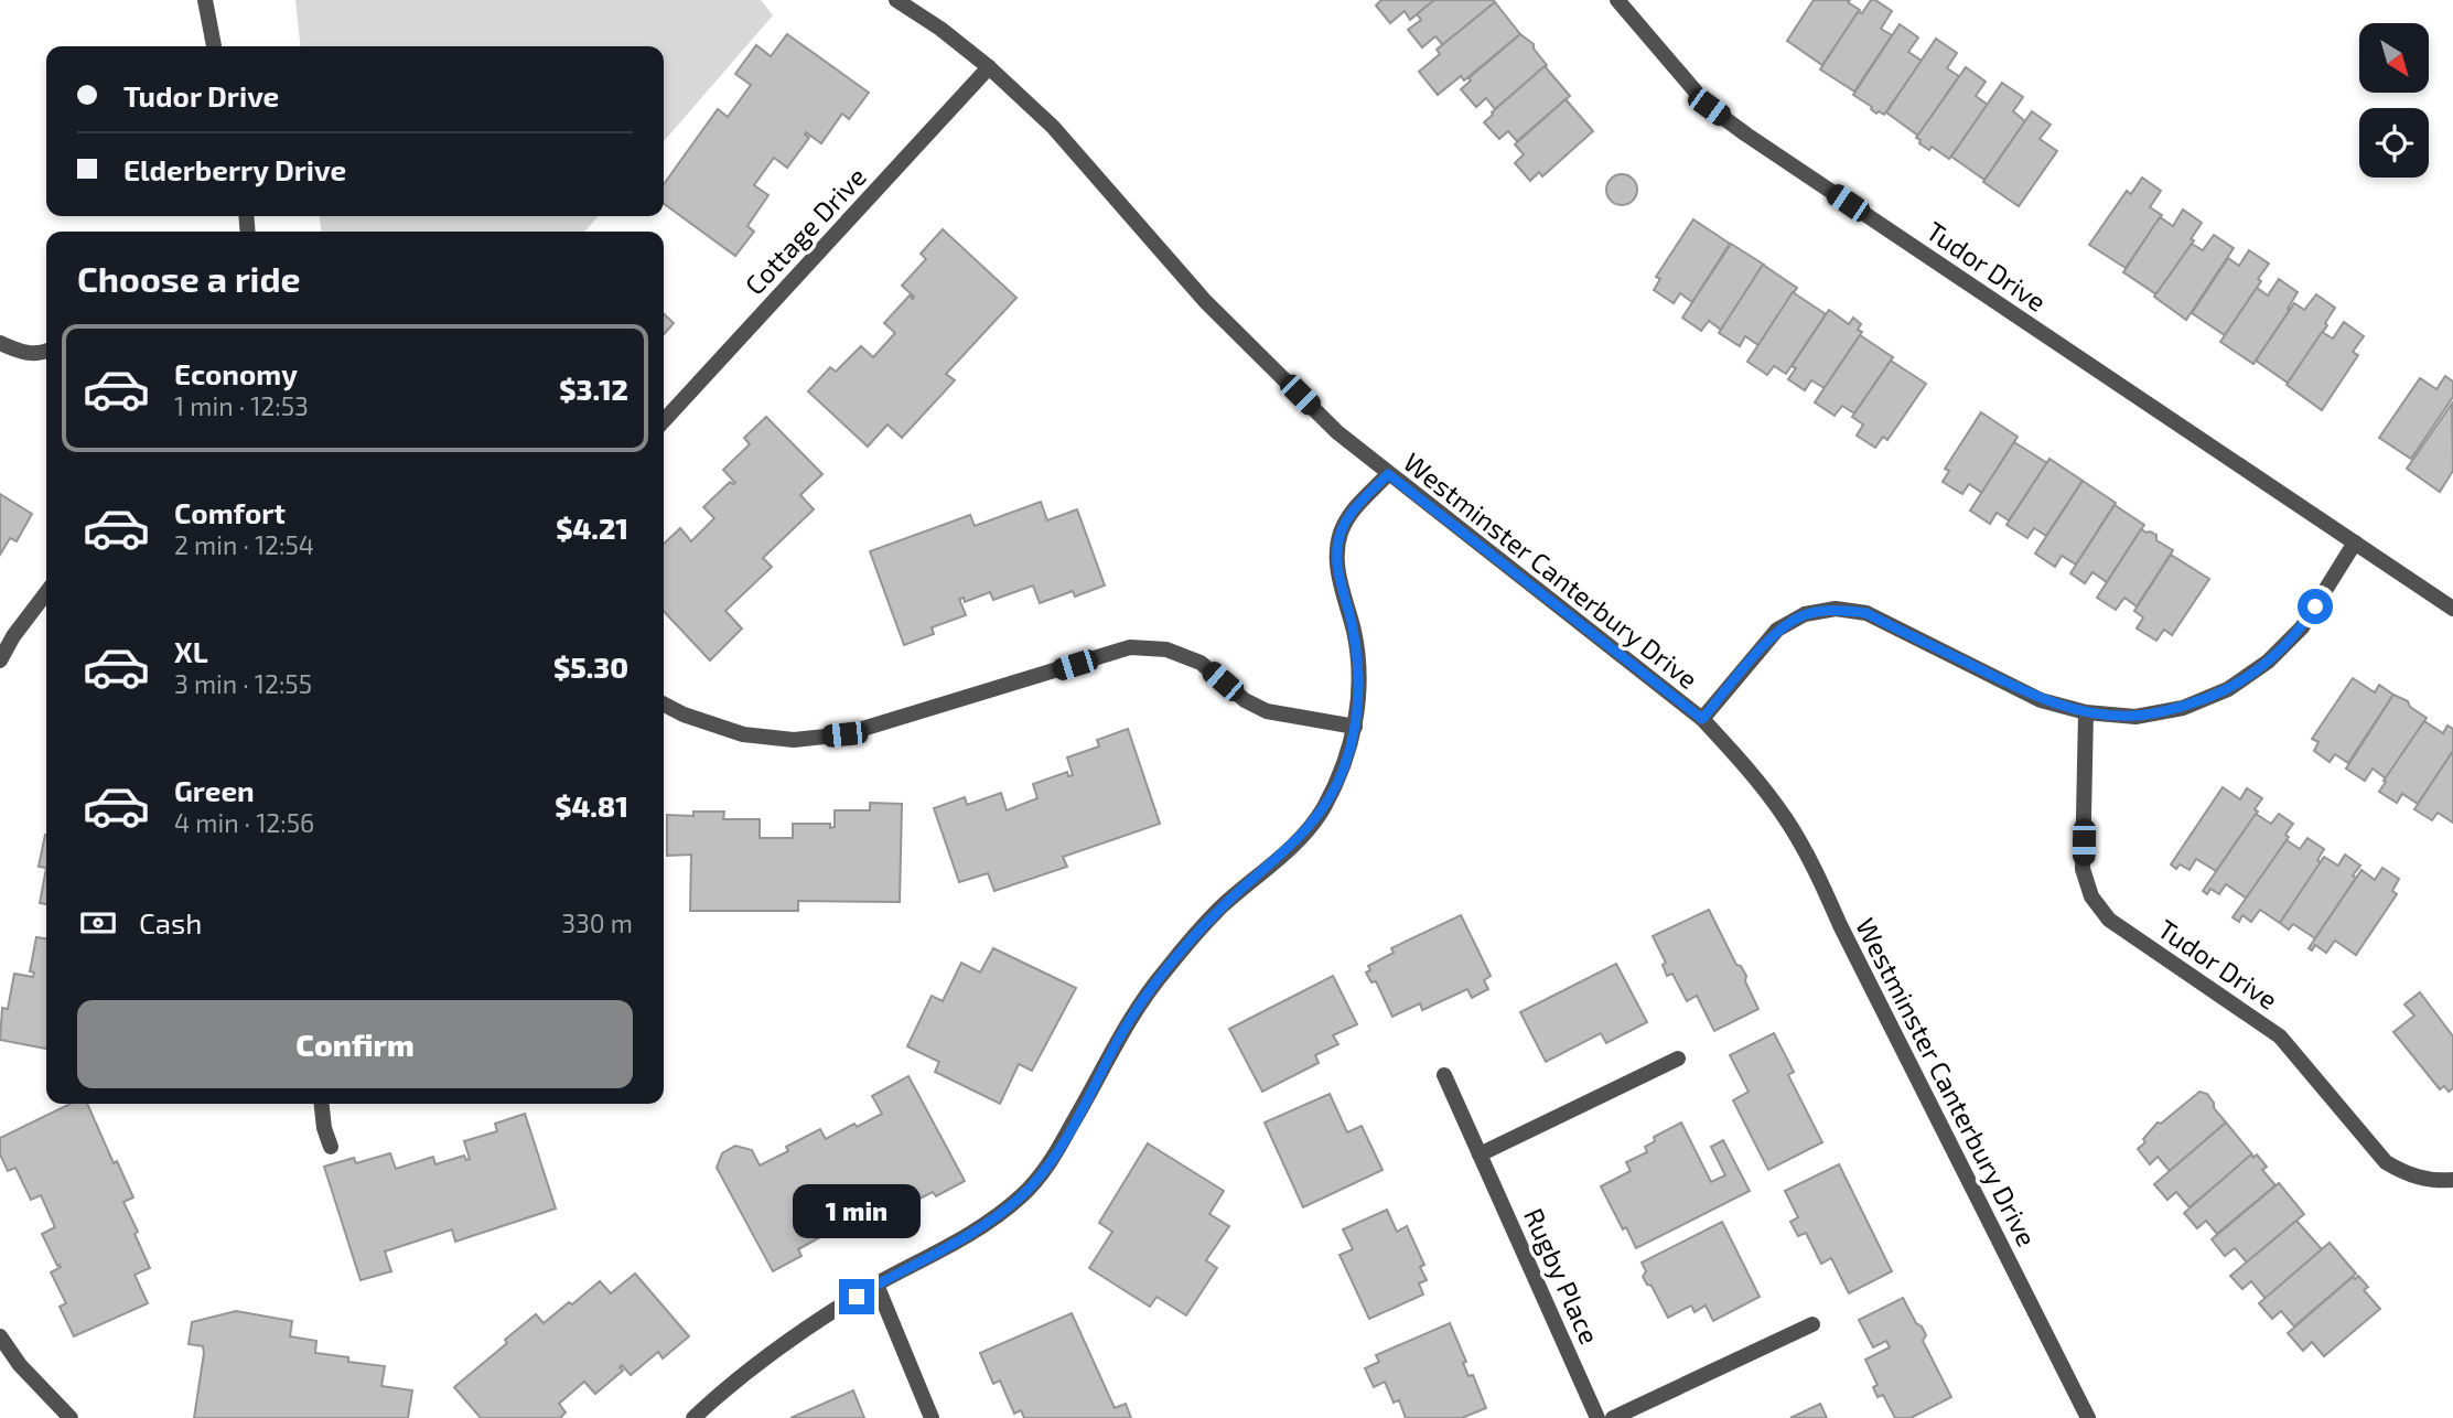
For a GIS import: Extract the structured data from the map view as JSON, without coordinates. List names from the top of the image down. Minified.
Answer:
{"streets":{"street":["Cottage Drive","Tudor Drive","Westminster Canterbury Drive","Rugby Place"]},"crossings":[["Cottage Drive","Westminster Canterbury Drive"]],"north":"bottom right","page":{"banner":["Tudor Drive","Elderberry Drive"],"heading":"Choose a ride","list":[{"name":"Economy","note":"1 min · 12:53","value":"$3.12"},{"name":"Comfort","note":"2 min · 12:54","value":"$4.21"},{"name":"XL","note":"3 min · 12:55","value":"$5.30"},{"name":"Green","note":"4 min · 12:56","value":"$4.81"}],"pay":["Cash","330 m"],"buttons":"Confirm","bubble":"1 min"}}
